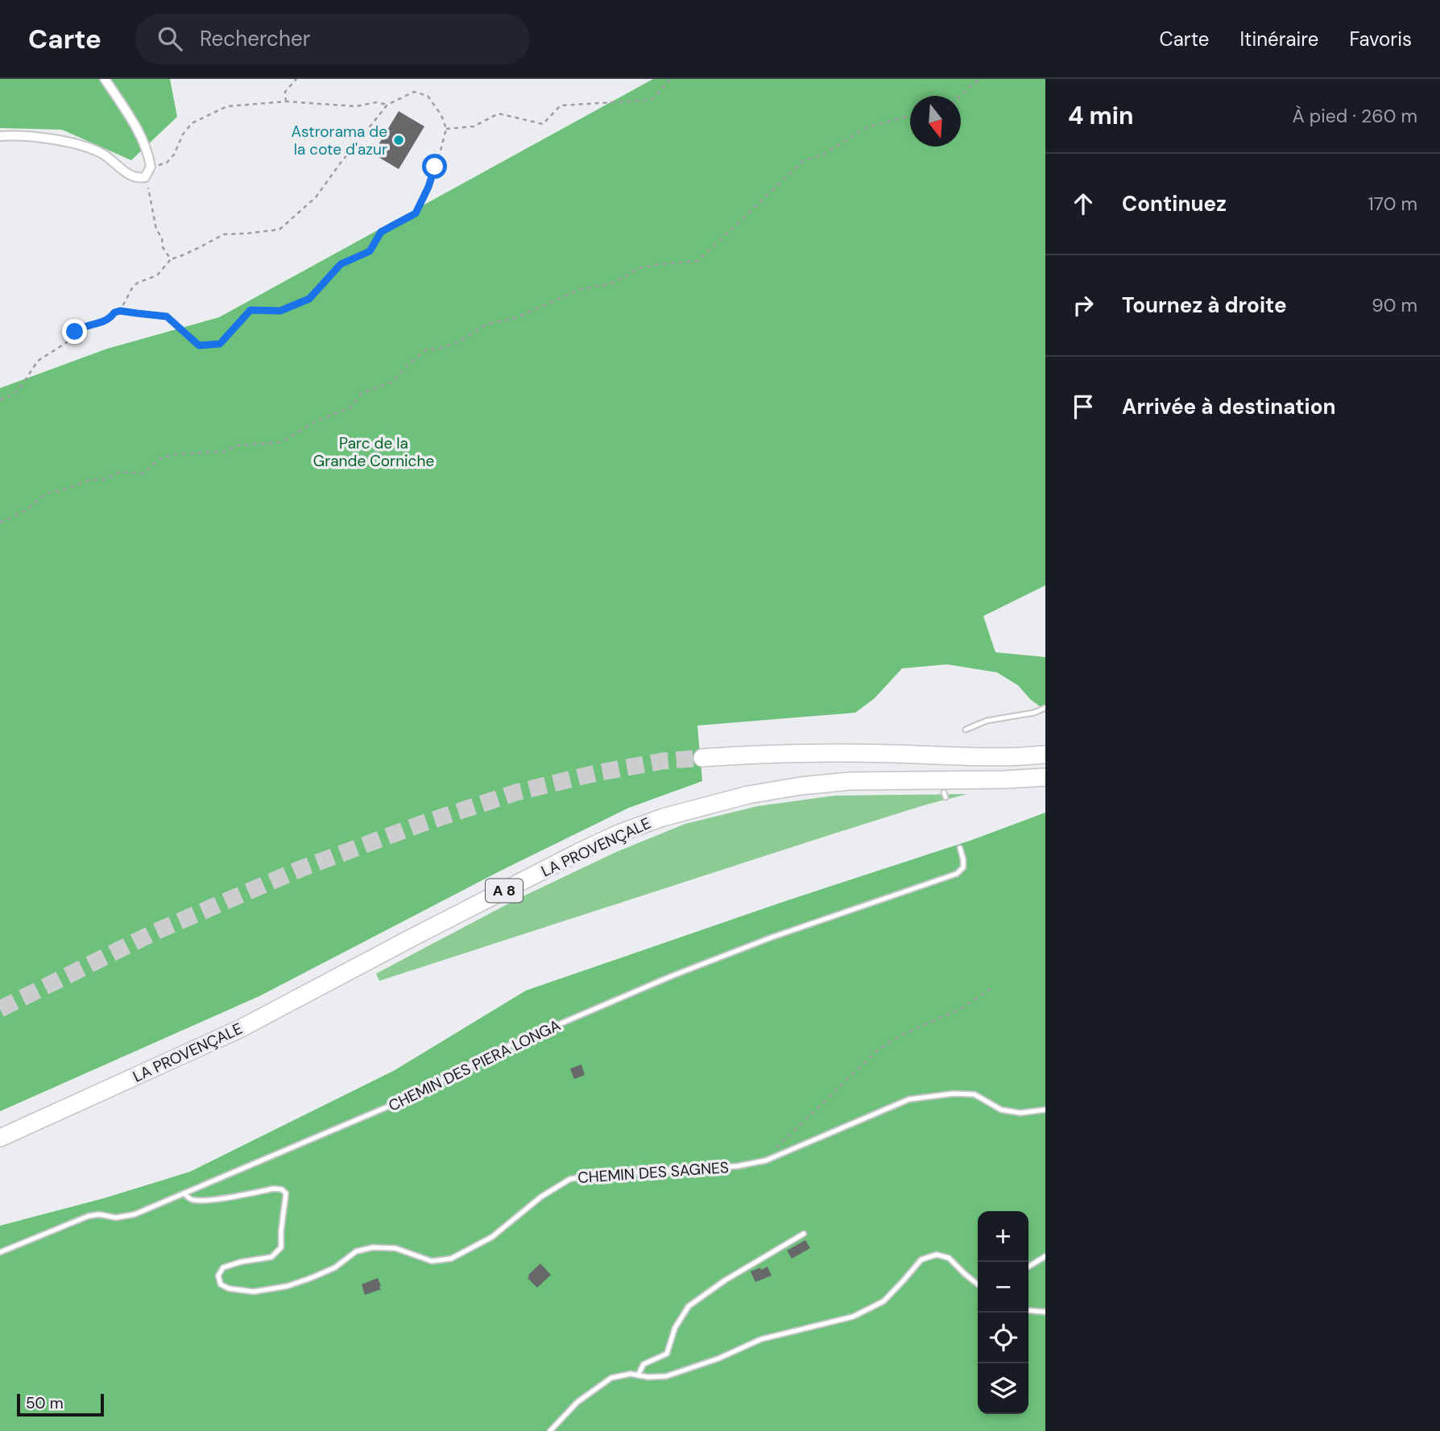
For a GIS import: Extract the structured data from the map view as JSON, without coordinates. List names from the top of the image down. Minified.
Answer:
{"streets":{"highway":["LA PROVENÇALE","A 8"],"lane":["CHEMIN DES PIERA LONGA","CHEMIN DES SAGNES"]},"crossings":[["CHEMIN DES PIERA LONGA","CHEMIN DES SAGNES"]],"parks":["Parc de la Grande Corniche"],"places":["Astrorama de la cote d'azur"],"scale_bar":"50 m","north":"bottom","page":{"header":"Carte","search":"Rechercher","nav":["Carte","Itinéraire","Favoris"],"heading":["4 min","À pied · 260 m"],"list":[["Continuez","170 m"],["Tournez à droite","90 m"],"Arrivée à destination"],"map_buttons":["+","−"],"scale":"50 m"}}
